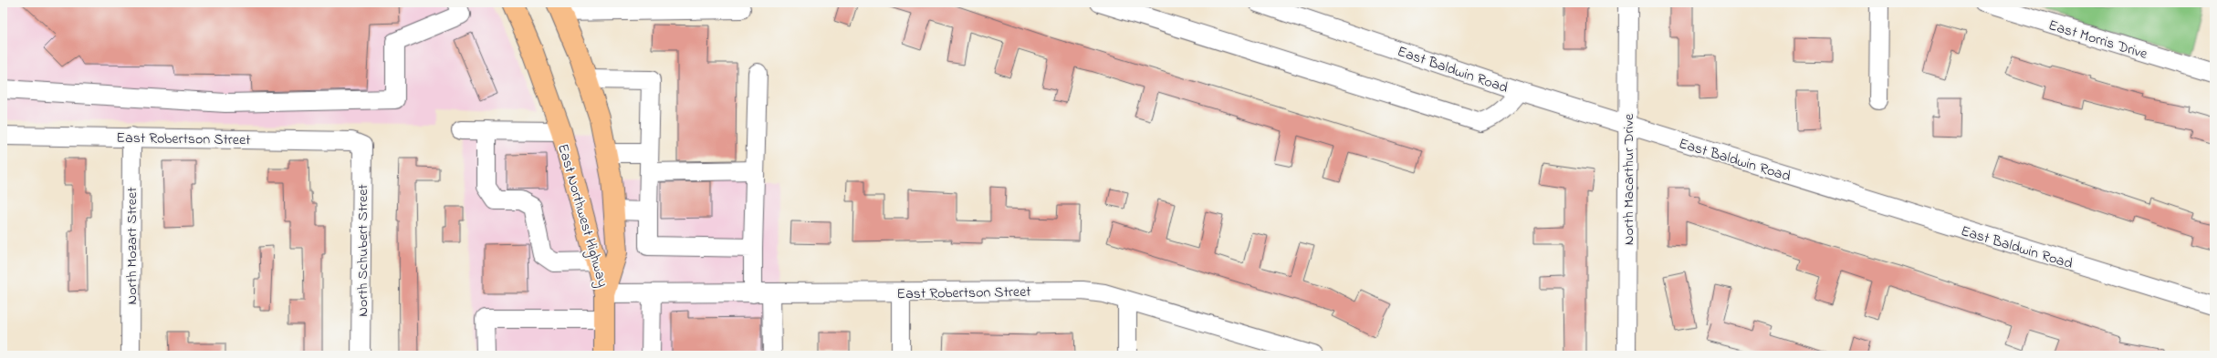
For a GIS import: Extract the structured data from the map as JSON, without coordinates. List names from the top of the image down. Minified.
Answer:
{"streets":{"main road":["East Northwest Highway"],"street":["East Morris Drive","East Baldwin Road","East Robertson Street","North Macarthur Drive","North Mozart Street","North Schubert Street"]},"crossings":[["East Baldwin Road","North Macarthur Drive"],["East Robertson Street","East Northwest Highway"],["East Robertson Street","North Mozart Street"],["East Robertson Street","North Schubert Street"]]}
